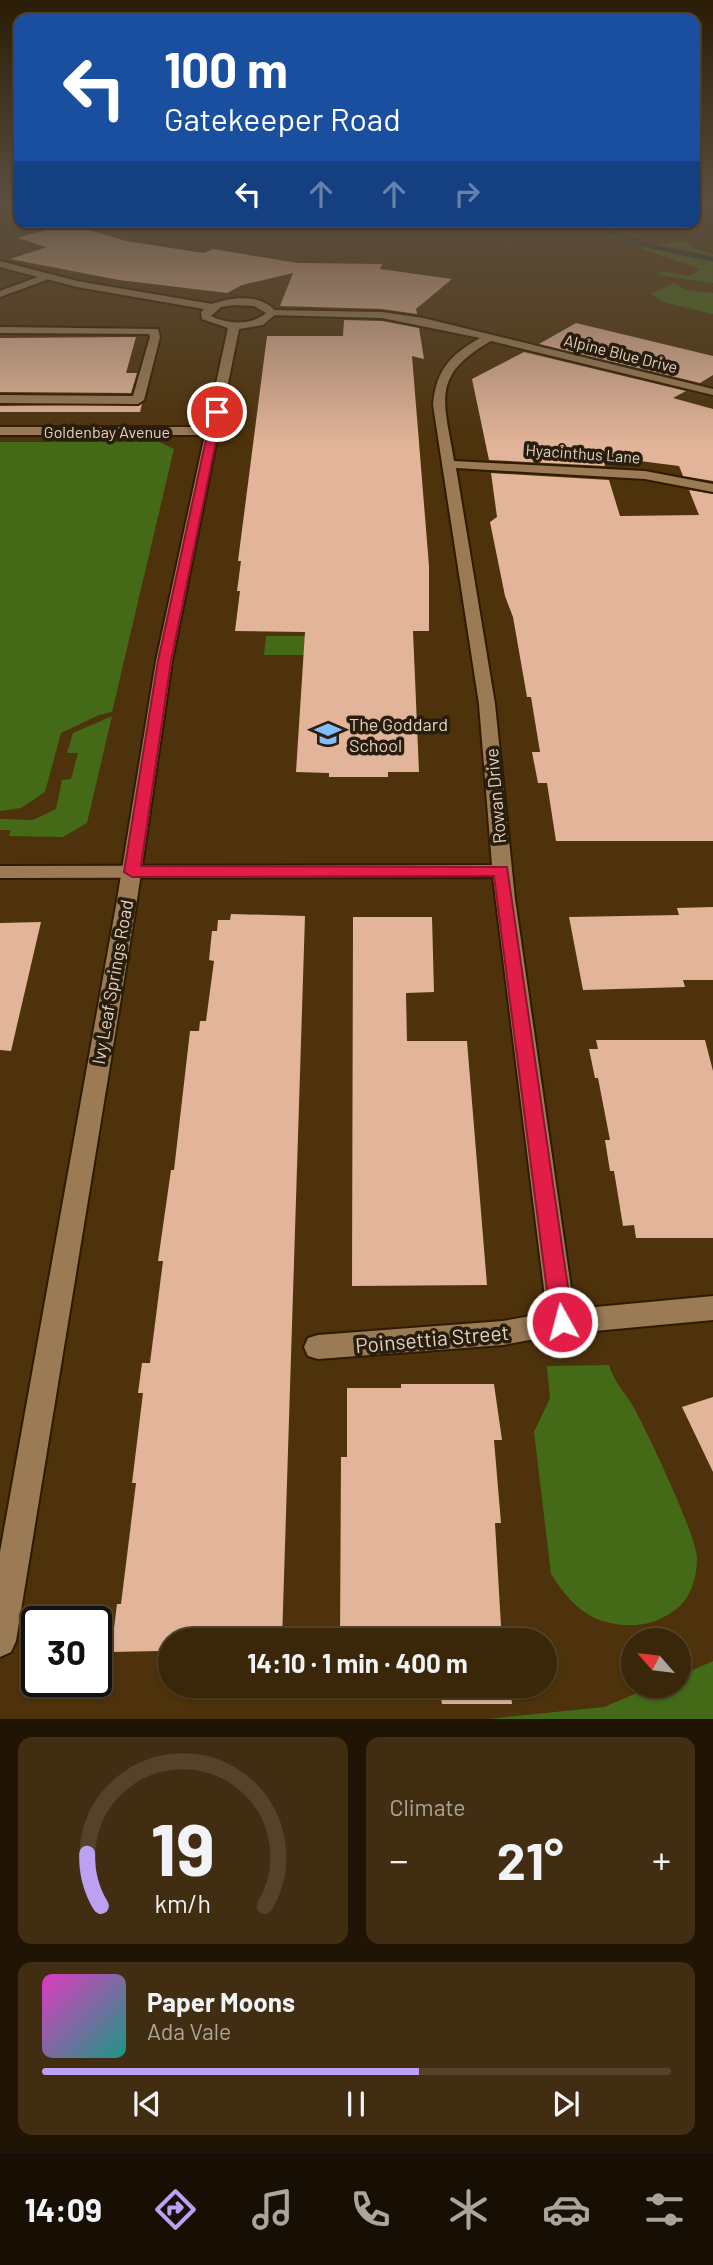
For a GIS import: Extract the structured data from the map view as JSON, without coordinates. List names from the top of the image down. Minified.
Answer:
{"streets":{"street":["Alpine Blue Drive","Goldenbay Avenue","Hyacinthus Lane","Rowan Drive","Ivy Leaf Springs Road","Poinsettia Street"]},"crossings":[["Alpine Blue Drive","Rowan Drive"],["Goldenbay Avenue","Ivy Leaf Springs Road"],["Hyacinthus Lane","Rowan Drive"],["Rowan Drive","Poinsettia Street"]],"places":{"school or university":["The Goddard School"]},"north":"top left","page":{"turn":["100 m","Gatekeeper Road"],"limit":"30","trip":"14:10 · 1 min · 400 m","tile":"Climate","heat":["−","21°","+"],"song":["Paper Moons","Ada Vale"],"tabs":"14:09","gauge":["19","km/h"]}}
